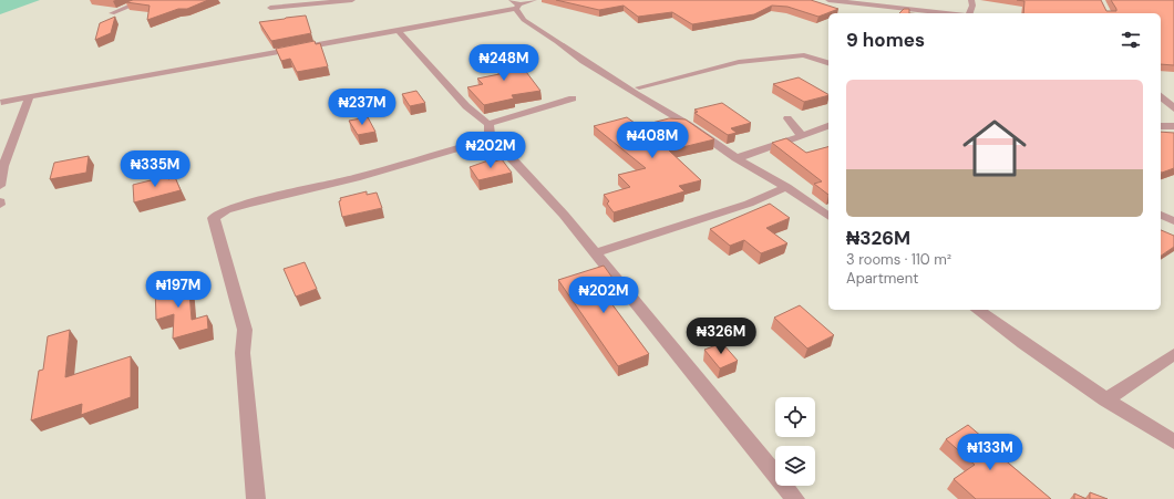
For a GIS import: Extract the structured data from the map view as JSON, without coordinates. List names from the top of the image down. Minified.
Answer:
{"page":{"heading":"9 homes","price":["₦248M","₦237M","₦408M","₦202M","₦335M","₦197M","₦202M","₦326M","₦133M"],"list":[{"name":"₦326M","note":"3 rooms · 110 m² · Apartment"}]}}
